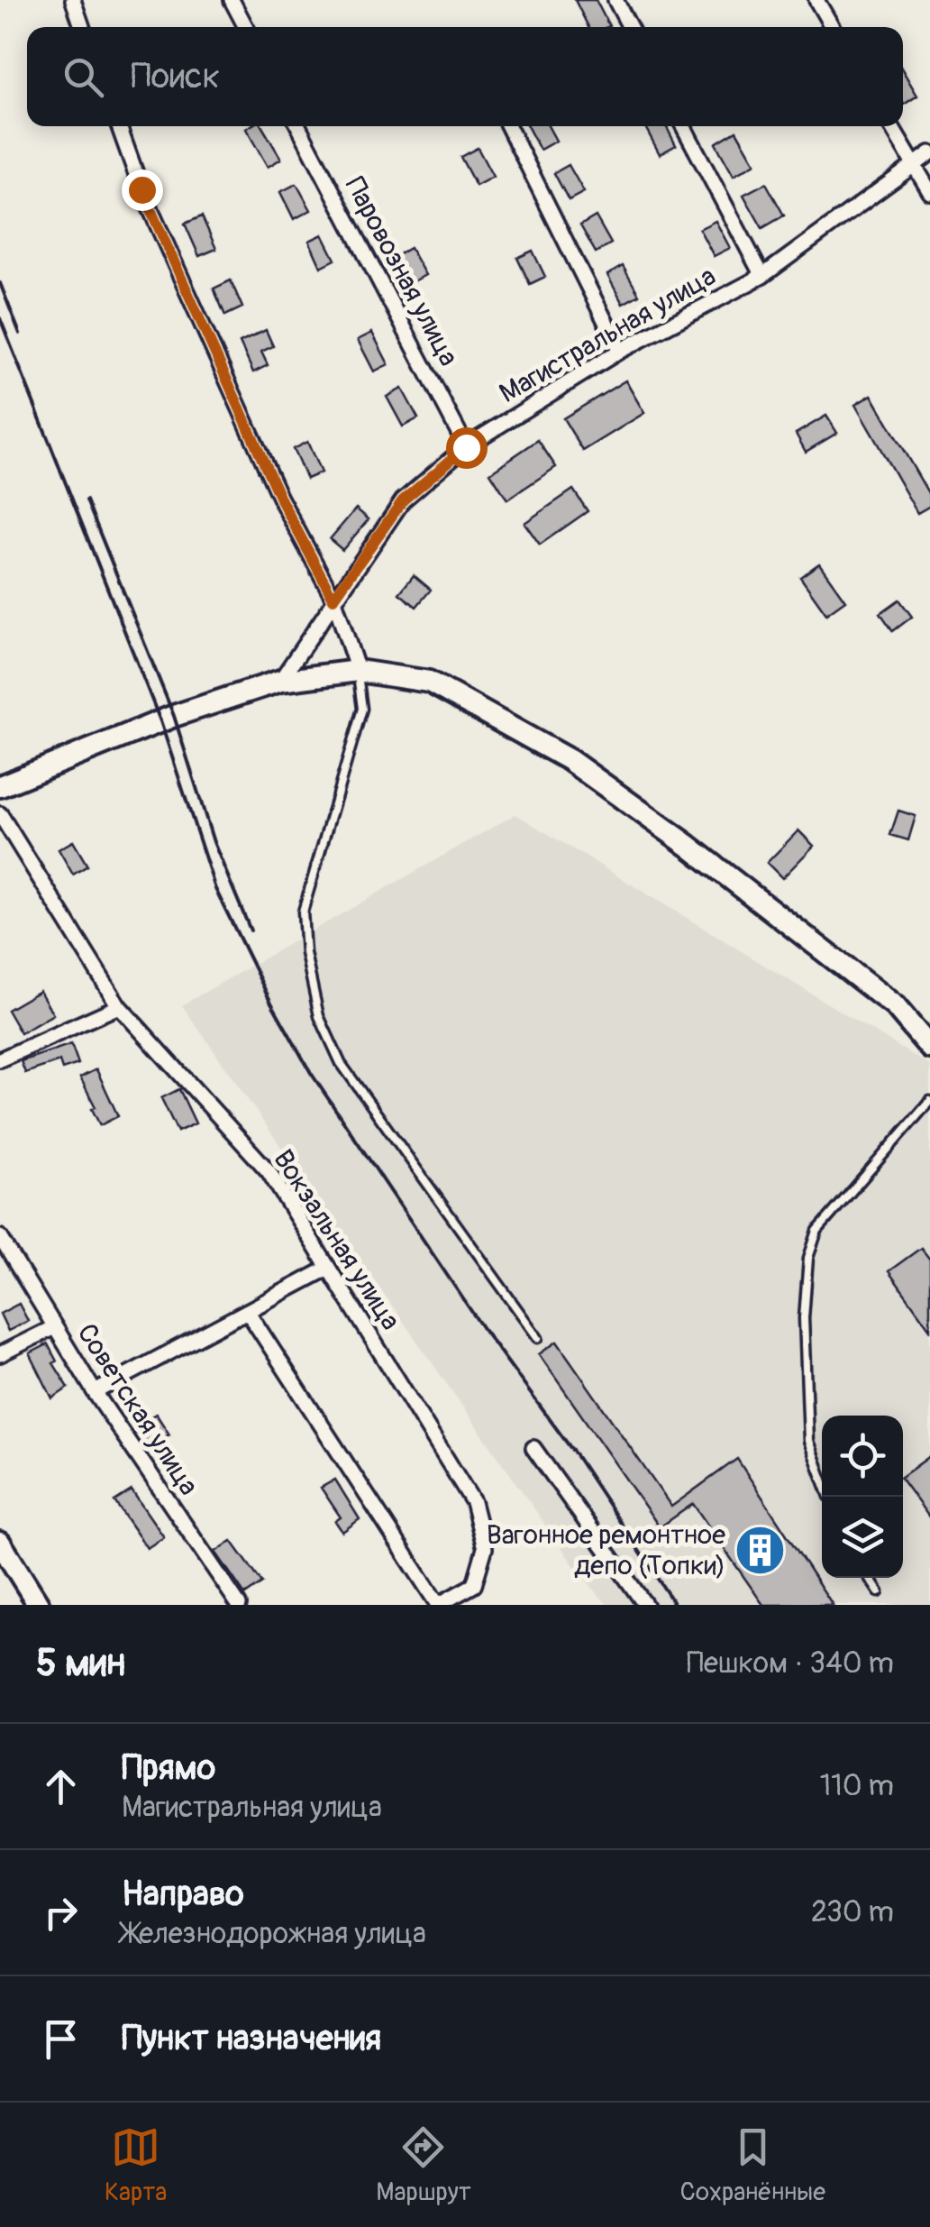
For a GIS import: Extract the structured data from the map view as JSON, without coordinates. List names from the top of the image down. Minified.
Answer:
{"streets":{"street":["Паровозная улица","Магистральная улица","Вокзальная улица","Советская улица"]},"crossings":[["Паровозная улица","Магистральная улица"]],"places":{"building":["Вагонное ремонтное депо (Топки)"]},"page":{"search":"Поиск","heading":["5 мин","Пешком · 340 m"],"list":[["Прямо","Магистральная улица","110 m"],["Направо","Железнодорожная улица","230 m"],"Пункт назначения"],"nav":["Карта","Маршрут","Сохранённые"]}}
